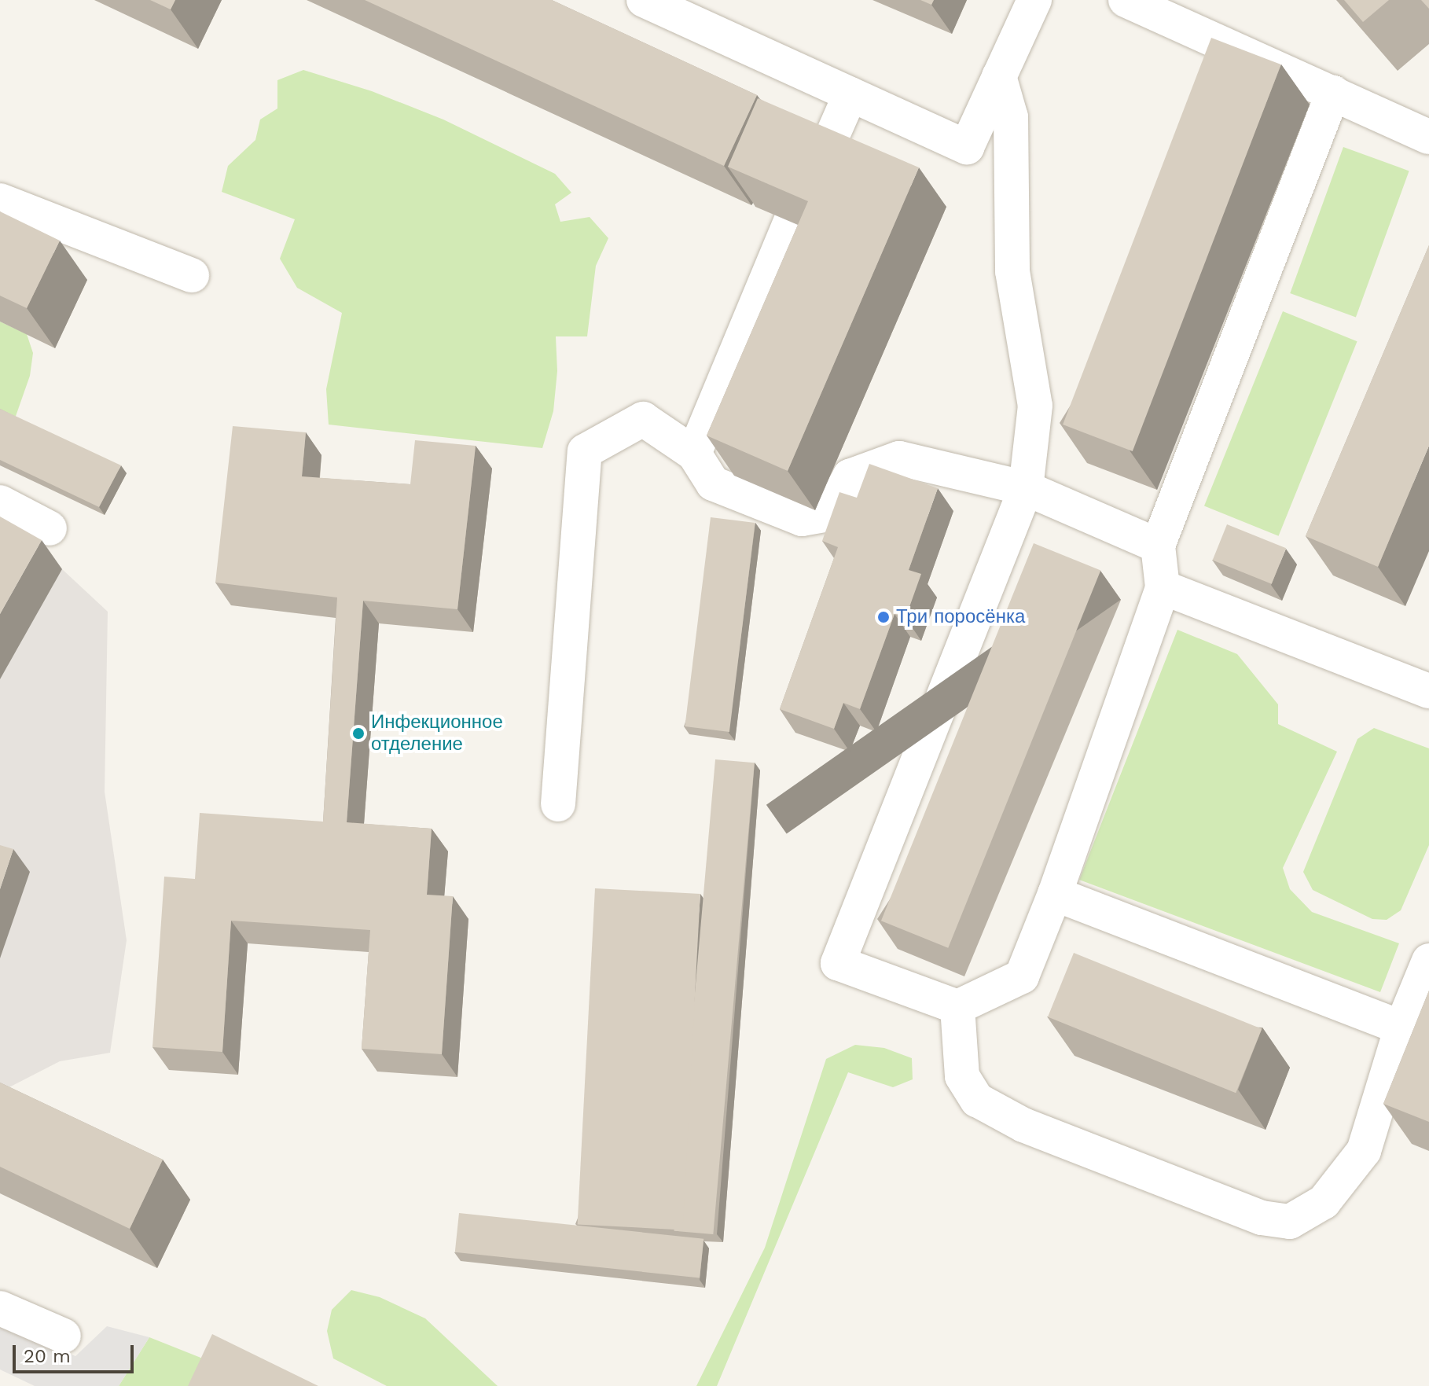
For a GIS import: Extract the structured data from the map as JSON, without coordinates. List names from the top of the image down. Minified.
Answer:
{"places":["Три поросёнка","Инфекционное отделение"],"scale_bar":"20 m"}
